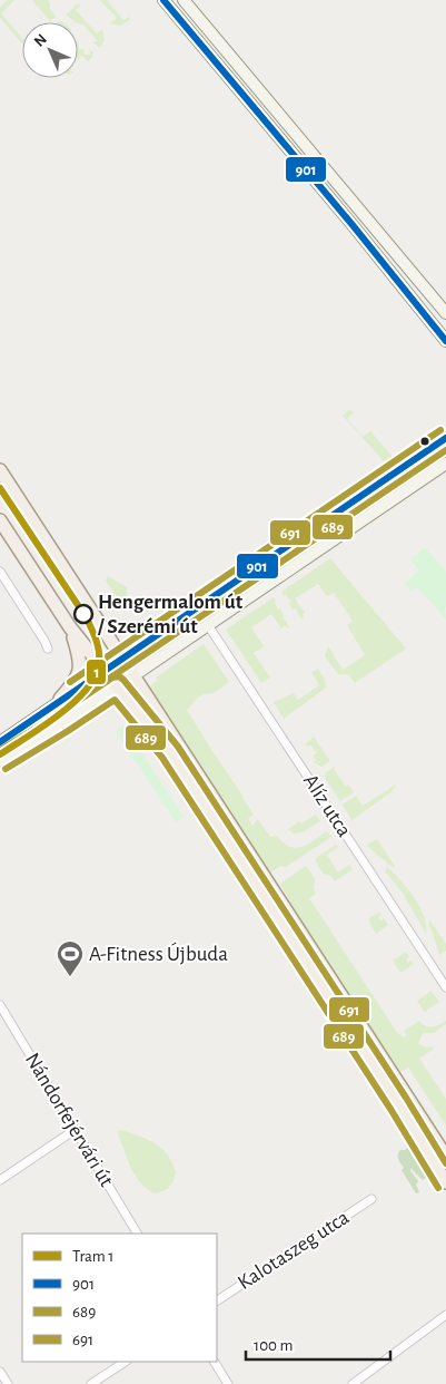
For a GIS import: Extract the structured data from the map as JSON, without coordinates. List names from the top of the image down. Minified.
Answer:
{"streets":{"street":["Alíz utca","Nándorfejérvári út","Kalotaszeg utca"]},"places":{"other":["Hengermalom út / Szerémi út"],"sports":["A-Fitness Újbuda"]},"lines":["transit line 901","transit line 691","transit line 689","tram line 1"],"legend":["Tram 1","901","689","691"],"scale_bar":"100 m","north":"top left"}
